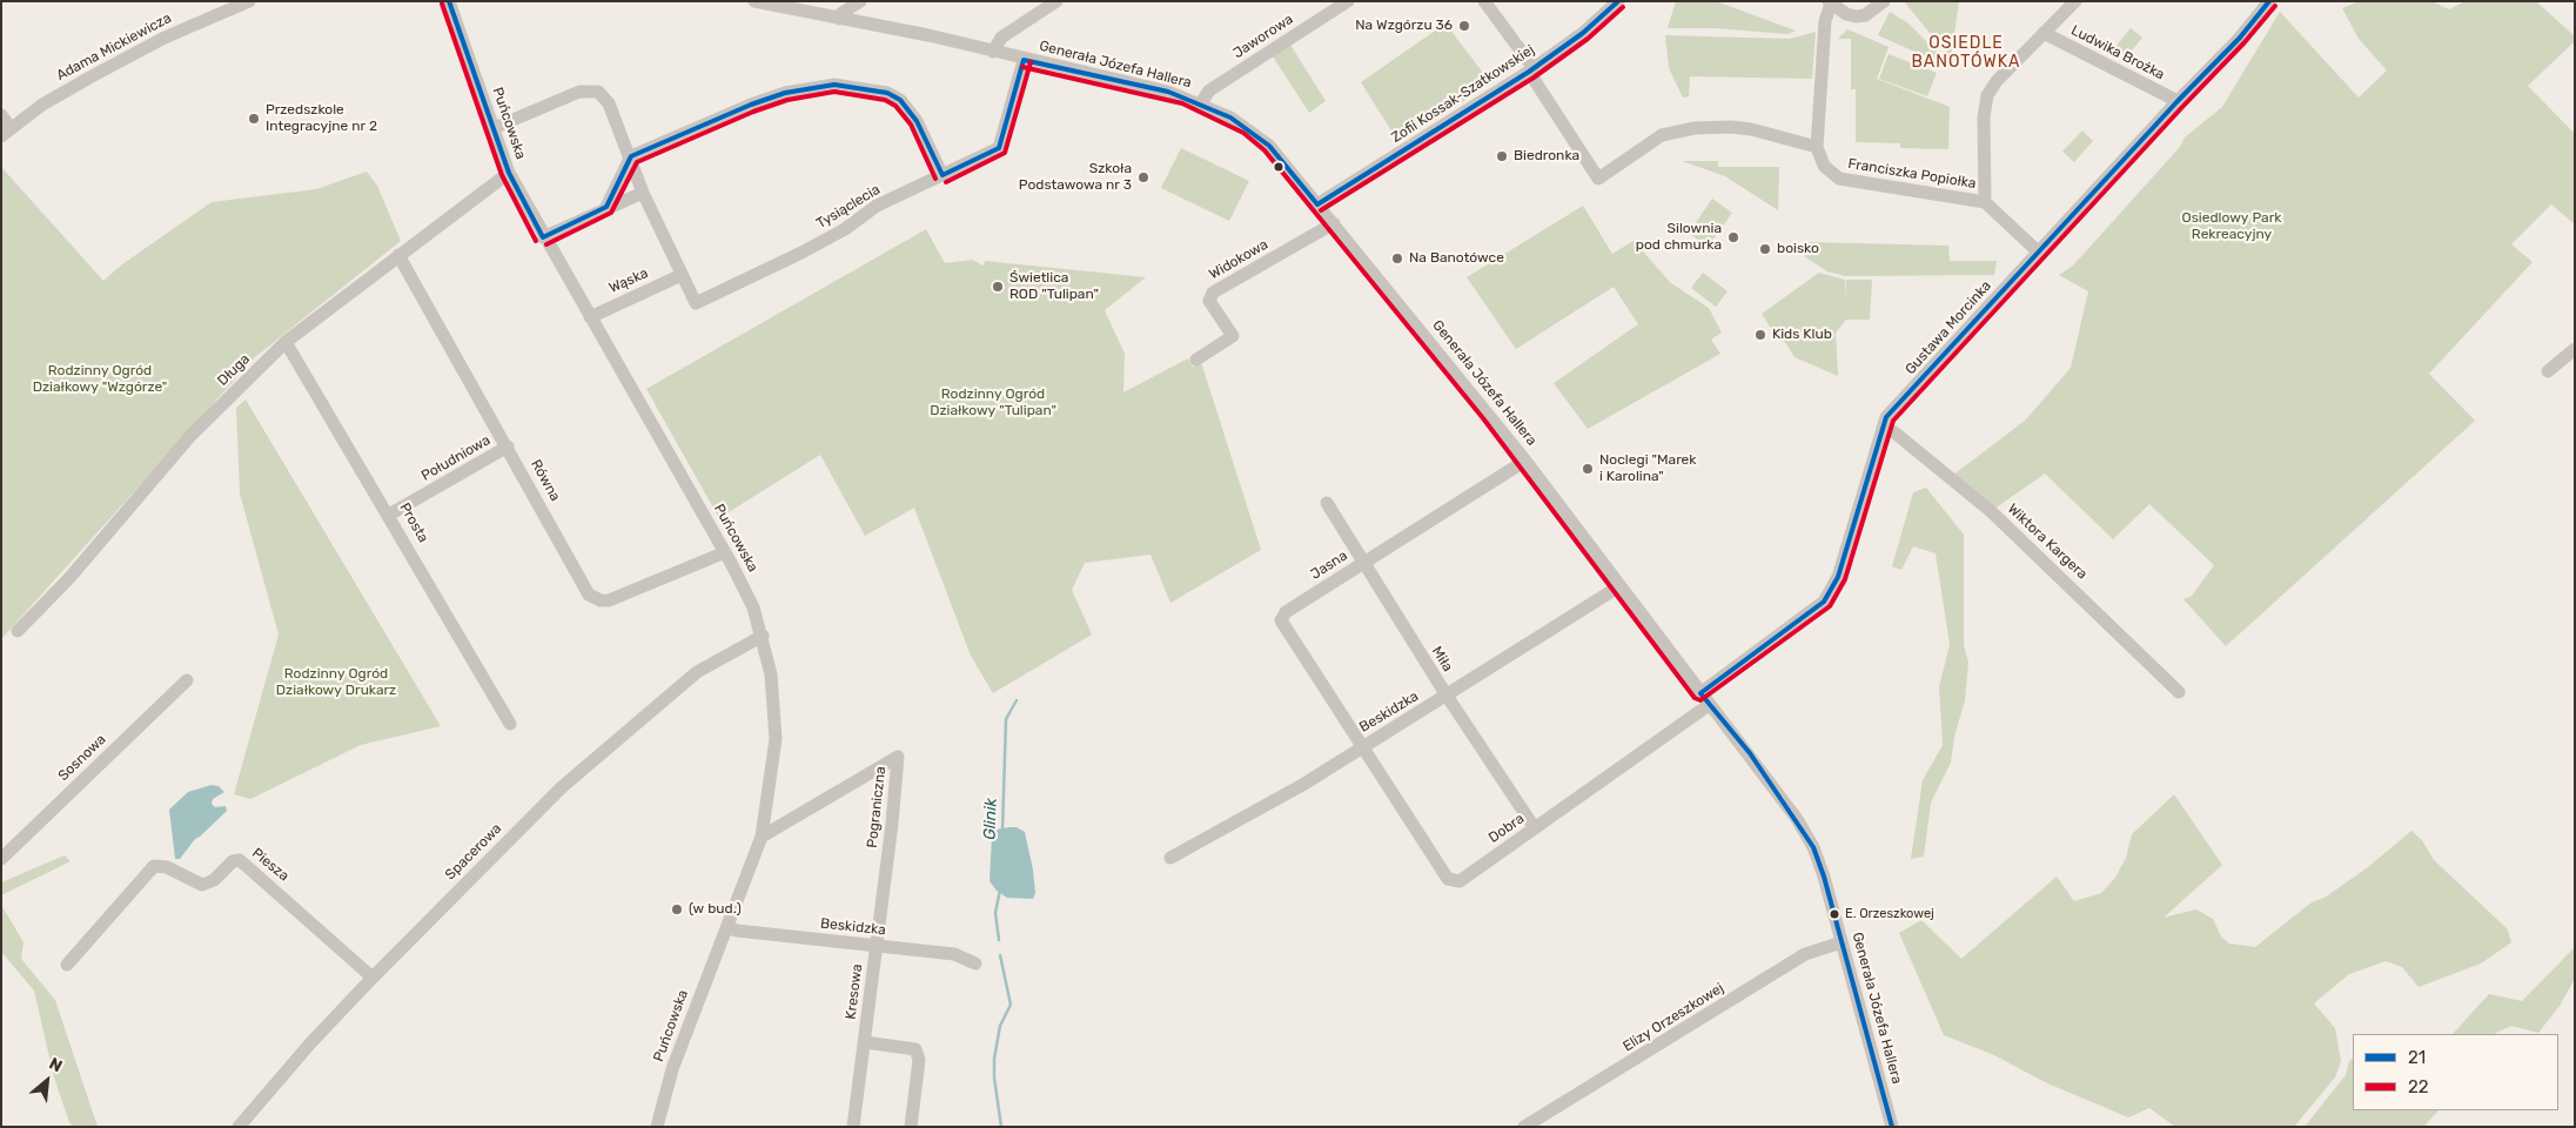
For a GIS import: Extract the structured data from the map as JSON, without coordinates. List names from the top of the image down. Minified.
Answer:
{"streets":{"street":["Jaworowa","Adama Mickiewicza","Ludwika Brożka","Generała Józefa Hallera","Zofii Kossak-Szatkowskiej","Puńcowska","Franciszka Popiołka","Tysiąclecia","Widokowa","Wąska","Gustawa Morcinka","Długa","Południowa","Równa","Prosta","Wiktora Kargera","Jasna","Miła","Beskidzka","Sosnowa","Pograniczna","Dobra","Spacerowa","Piesza","Kresowa","Elizy Orzeszkowej"]},"crossings":[["Jaworowa","Generała Józefa Hallera"],["Ludwika Brożka","Franciszka Popiołka"],["Ludwika Brożka","Gustawa Morcinka"],["Generała Józefa Hallera","Zofii Kossak-Szatkowskiej"],["Generała Józefa Hallera","Tysiąclecia"],["Generała Józefa Hallera","Widokowa"],["Generała Józefa Hallera","Gustawa Morcinka"],["Generała Józefa Hallera","Jasna"],["Generała Józefa Hallera","Beskidzka"],["Generała Józefa Hallera","Dobra"],["Generała Józefa Hallera","Elizy Orzeszkowej"],["Puńcowska","Wąska"],["Puńcowska","Długa"],["Puńcowska","Równa"],["Puńcowska","Beskidzka"],["Puńcowska","Pograniczna"],["Puńcowska","Spacerowa"],["Tysiąclecia","Wąska"],["Gustawa Morcinka","Wiktora Kargera"],["Długa","Równa"],["Długa","Prosta"],["Południowa","Równa"],["Południowa","Prosta"],["Jasna","Miła"],["Jasna","Beskidzka"],["Jasna","Dobra"],["Miła","Beskidzka"],["Miła","Dobra"],["Beskidzka","Pograniczna"],["Beskidzka","Dobra"],["Beskidzka","Kresowa"],["Pograniczna","Kresowa"],["Spacerowa","Piesza"]],"districts":["OSIEDLE BANOTÓWKA"],"water":["Glinik"],"parks":["Osiedlowy Park Rekreacyjny","Rodzinny Ogród Działkowy \"Wzgórze\"","Rodzinny Ogród Działkowy \"Tulipan\"","Rodzinny Ogród Działkowy Drukarz"],"places":["Na Wzgórzu 36","Przedszkole Integracyjne nr 2","Biedronka","Szkoła Podstawowa nr 3","Silownia pod chmurka","boisko","Na Banotówce","Świetlica ROD \"Tulipan\"","Kids Klub","Noclegi \"Marek i Karolina\"","(w bud.)","E. Orzeszkowej"],"lines":["transit line 21","transit line 22"],"legend":["21","22"],"north":"top right"}
